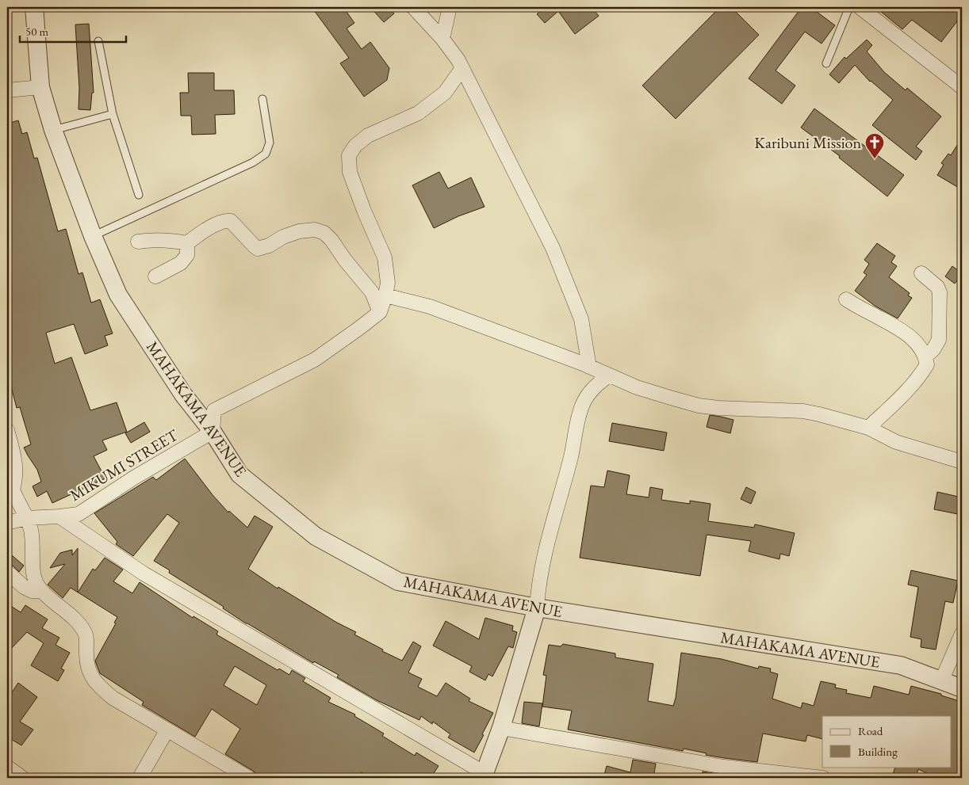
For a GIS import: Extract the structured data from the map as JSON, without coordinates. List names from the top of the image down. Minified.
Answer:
{"streets":{"street":["MAHAKAMA AVENUE","MIKUMI STREET"]},"crossings":[["MAHAKAMA AVENUE","MIKUMI STREET"]],"places":{"church":["Karibuni Mission"]},"legend":["Road","Building"],"scale_bar":"50 m"}
